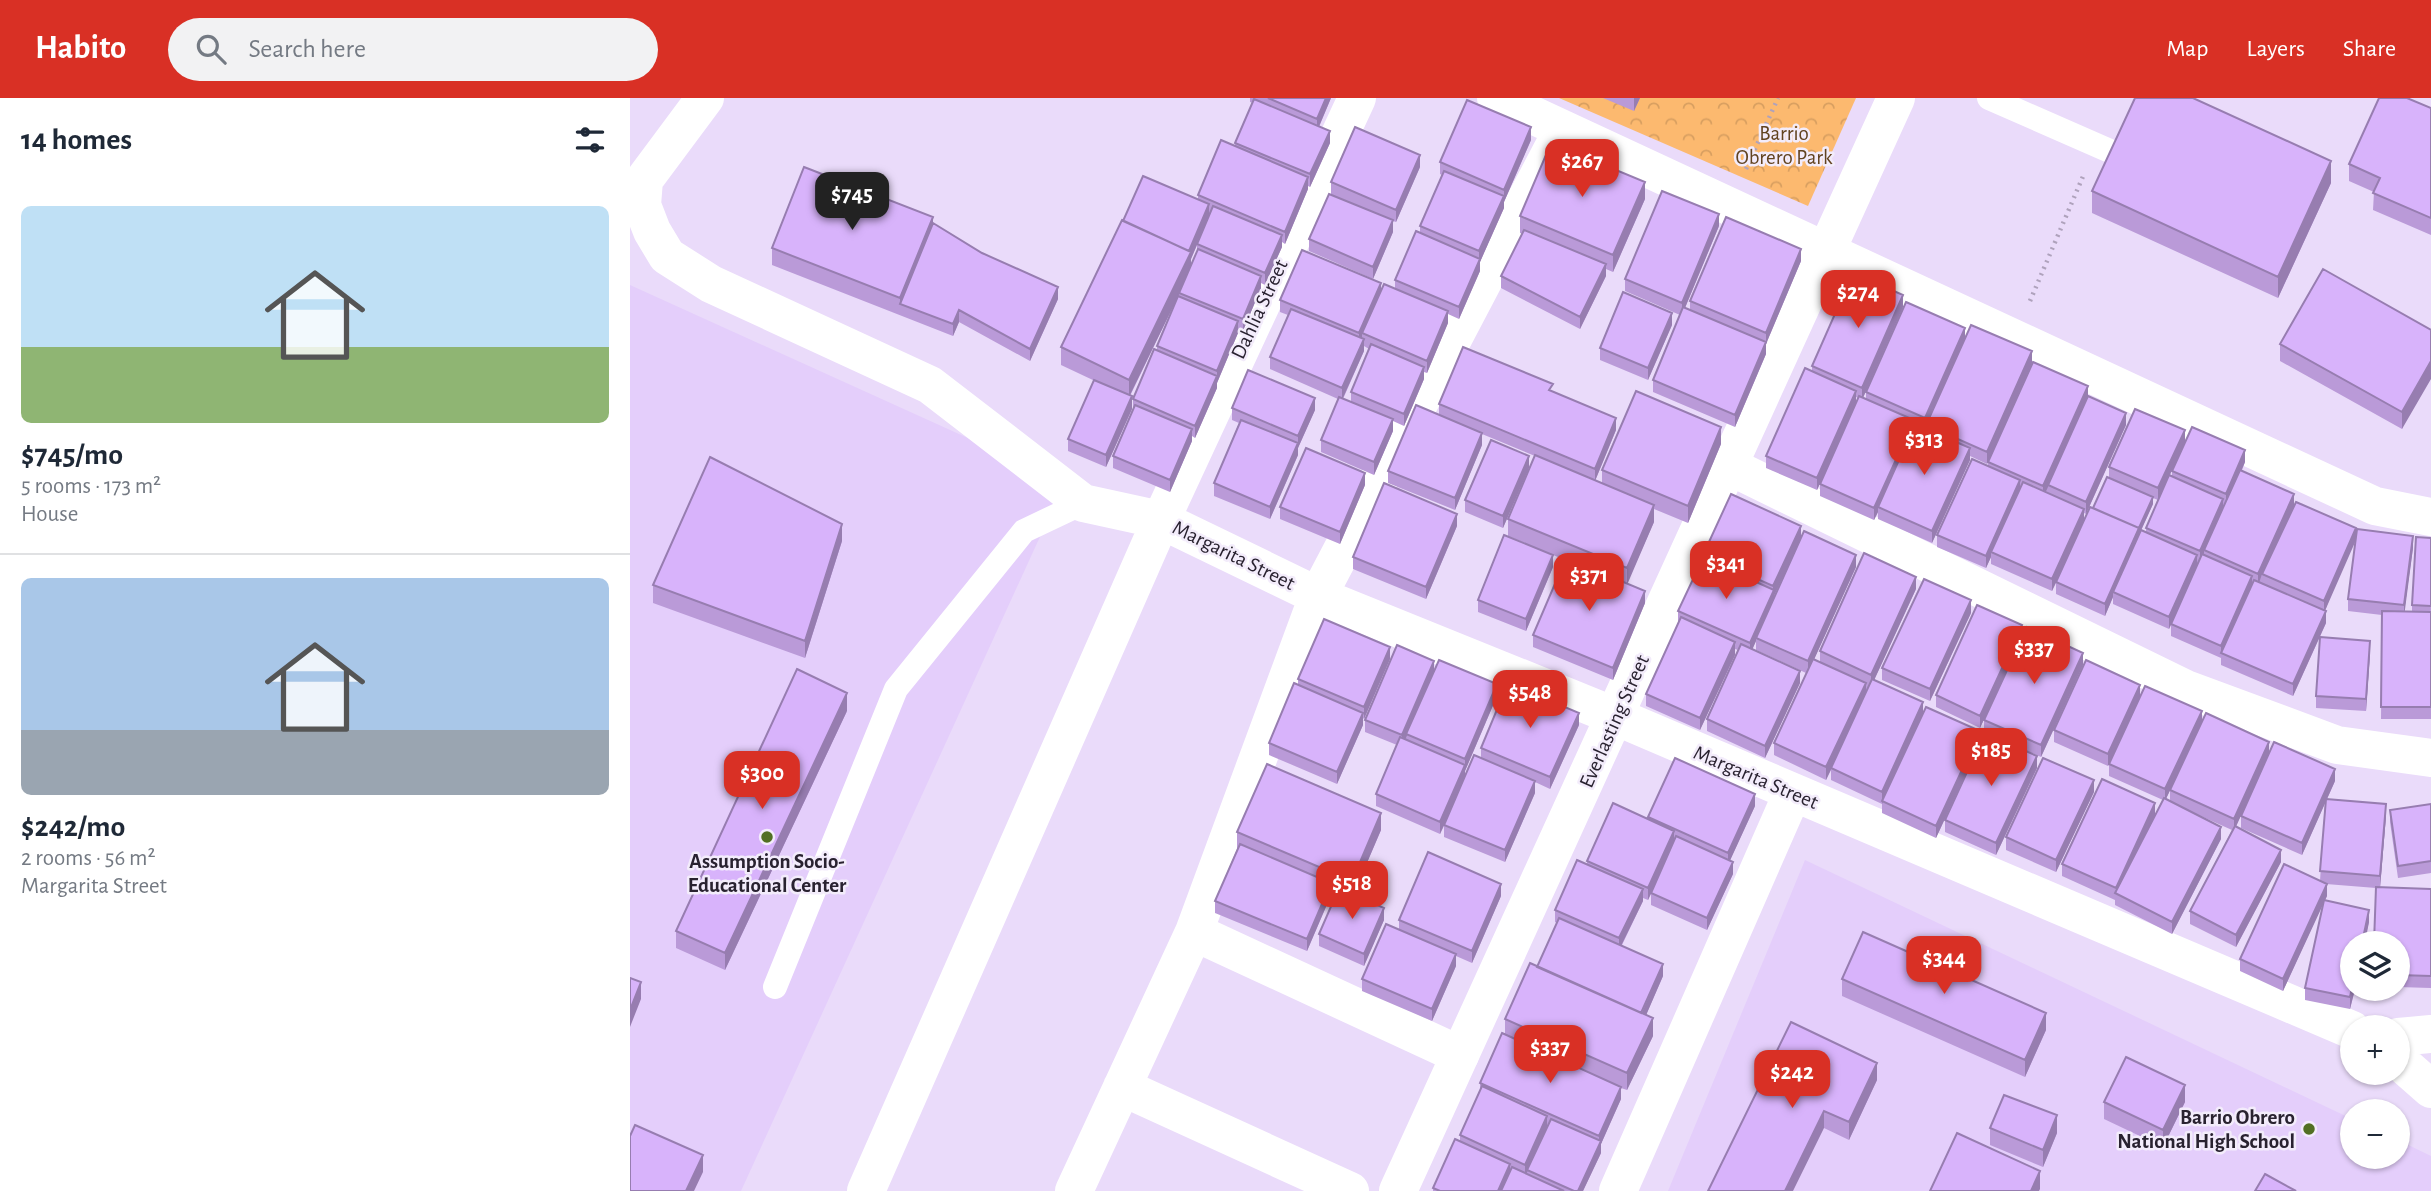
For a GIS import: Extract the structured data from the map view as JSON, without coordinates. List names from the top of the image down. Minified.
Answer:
{"streets":{"street":["Dahlia Street","Margarita Street","Everlasting Street"]},"crossings":[["Dahlia Street","Margarita Street"],["Margarita Street","Everlasting Street"]],"parks":["Barrio Obrero Park"],"places":["Assumption Socio- Educational Center","Barrio Obrero National High School"],"page":{"header":"Habito","search":"Search here","nav":["Map","Layers","Share"],"heading":"14 homes","price":["$267","$745","$274","$313","$341","$371","$337","$548","$185","$300","$518","$344","$337","$242"],"list":[{"name":"$745/mo","note":"5 rooms · 173 m² · House"},{"name":"$242/mo","note":"2 rooms · 56 m² · Margarita Street"}],"map_buttons":["+","−"]}}
